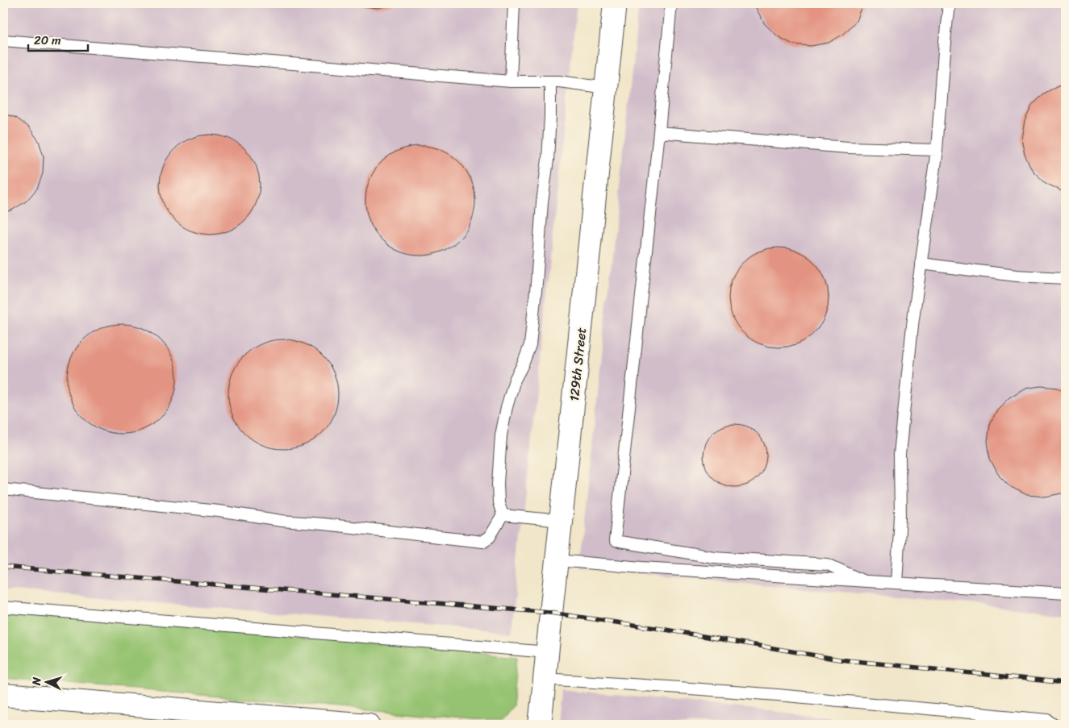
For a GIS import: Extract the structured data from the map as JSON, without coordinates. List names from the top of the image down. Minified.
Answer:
{"streets":{"main road":["129th Street"]},"scale_bar":"20 m","north":"left"}
